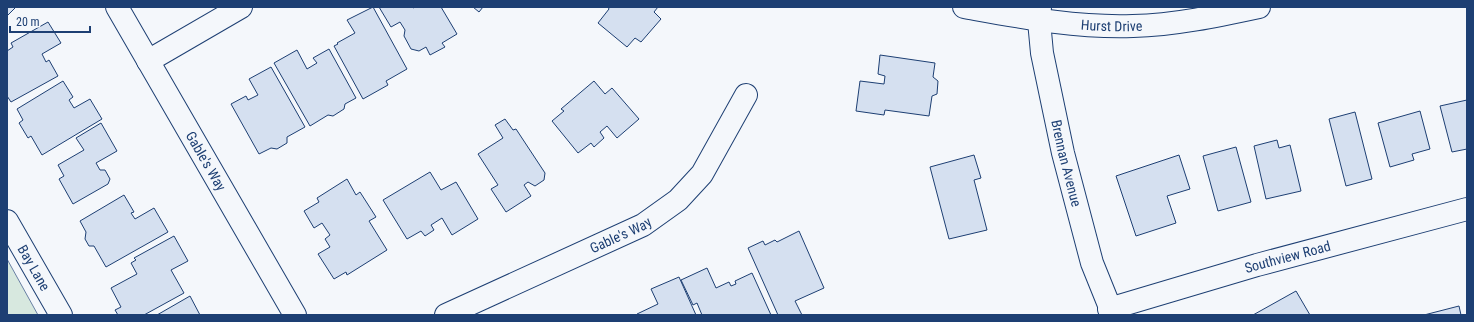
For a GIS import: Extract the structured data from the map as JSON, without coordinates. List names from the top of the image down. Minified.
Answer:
{"streets":{"street":["Hurst Drive","Gable's Way","Brennan Avenue","Southview Road","Bay Lane"]},"crossings":[["Hurst Drive","Brennan Avenue"],["Brennan Avenue","Southview Road"]],"scale_bar":"20 m"}
